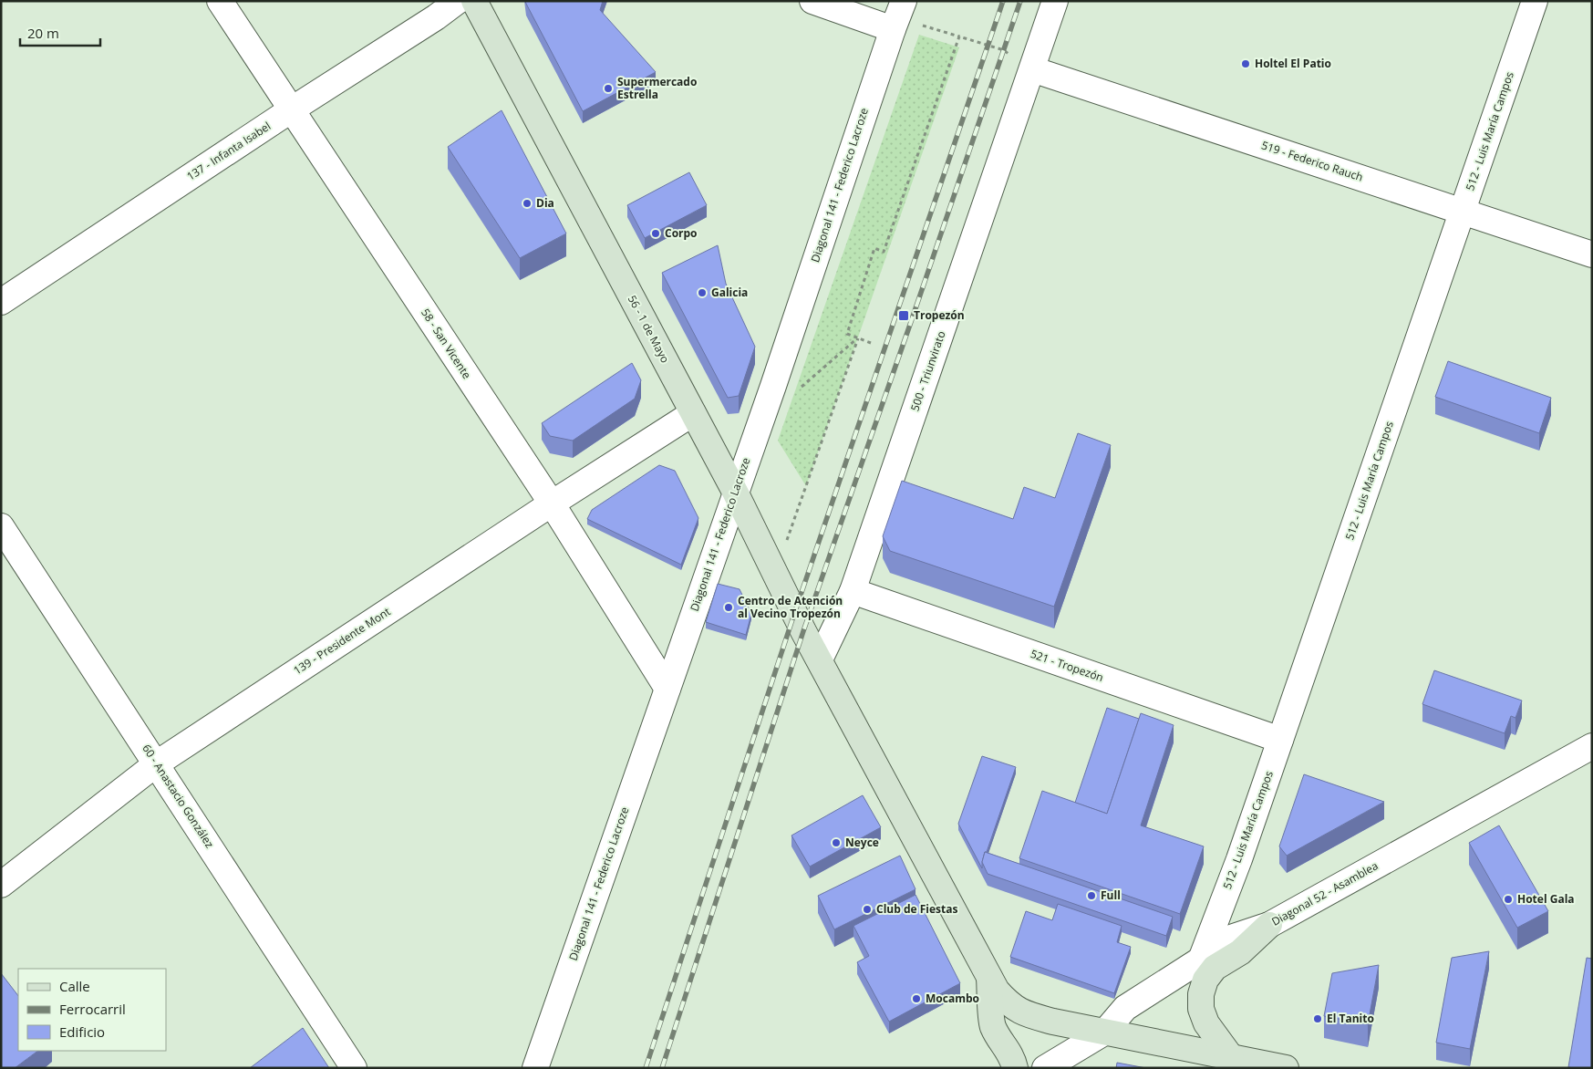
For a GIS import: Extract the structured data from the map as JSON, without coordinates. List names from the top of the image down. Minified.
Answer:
{"streets":{"main road":["56 - 1 de Mayo"],"street":["512 - Luis María Campos","137 - Infanta Isabel","519 - Federico Rauch","Diagonal 141 - Federico Lacroze","58 - San Vicente","500 - Triunvirato","139 - Presidente Mont","521 - Tropezón","60 - Anastacio González","Diagonal 52 - Asamblea"]},"crossings":[["512 - Luis María Campos","519 - Federico Rauch"],["512 - Luis María Campos","521 - Tropezón"],["512 - Luis María Campos","Diagonal 52 - Asamblea"],["137 - Infanta Isabel","58 - San Vicente"],["519 - Federico Rauch","500 - Triunvirato"],["Diagonal 141 - Federico Lacroze","56 - 1 de Mayo"],["Diagonal 141 - Federico Lacroze","58 - San Vicente"],["56 - 1 de Mayo","500 - Triunvirato"],["56 - 1 de Mayo","139 - Presidente Mont"],["56 - 1 de Mayo","Diagonal 52 - Asamblea"],["58 - San Vicente","139 - Presidente Mont"],["500 - Triunvirato","521 - Tropezón"],["139 - Presidente Mont","60 - Anastacio González"]],"places":{"other":["Holtel El Patio","Supermercado Estrella","Dia","Corpo","Galicia","Centro de Atención al Vecino Tropezón","Neyce","Full","Hotel Gala","Club de Fiestas","Mocambo","El Tanito"],"transit":["Tropezón"]},"legend":["Calle","Ferrocarril","Edificio"],"scale_bar":"20 m"}
